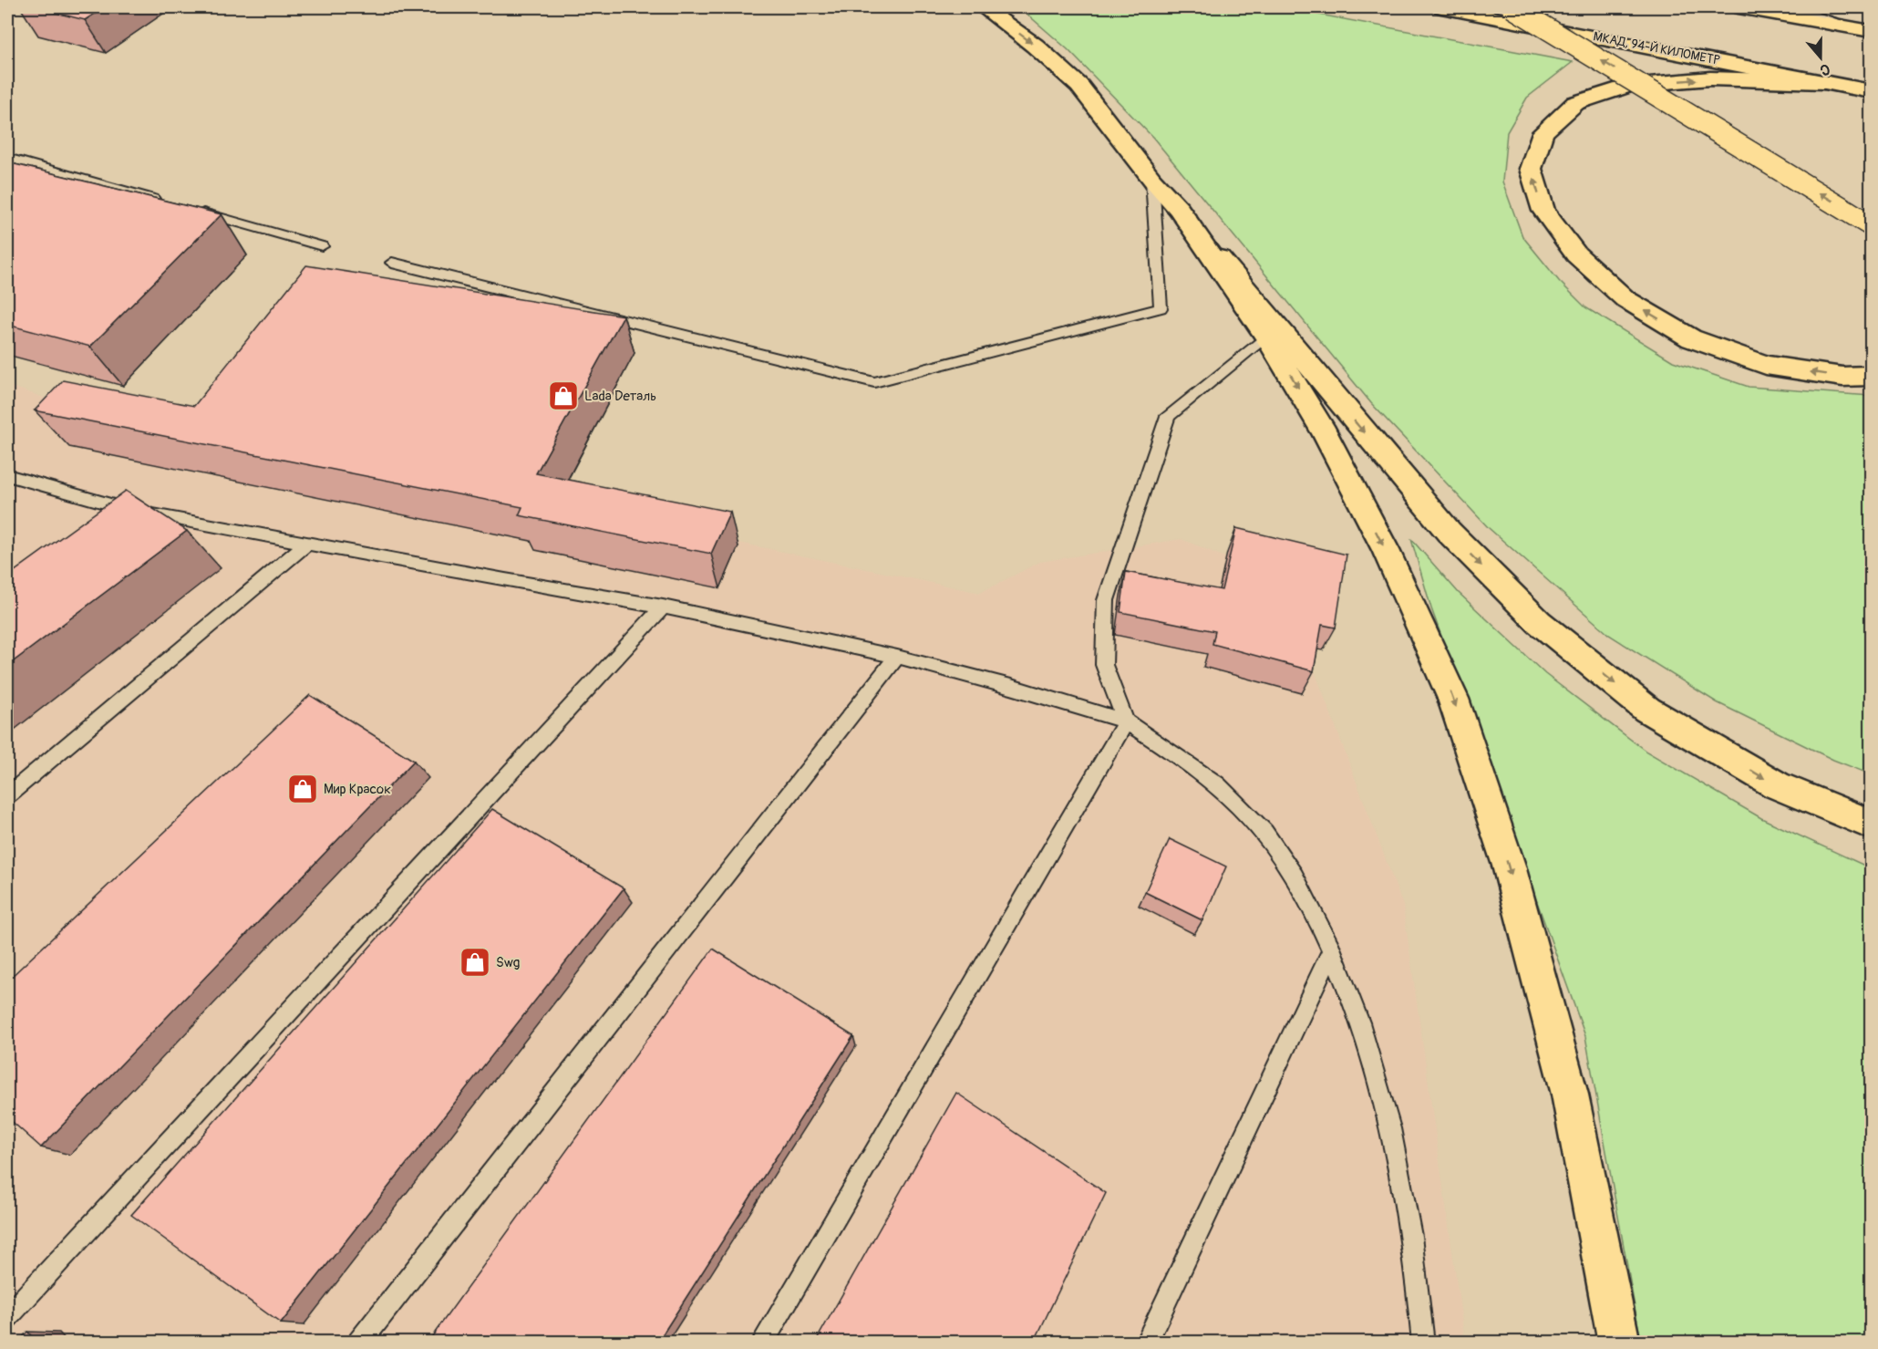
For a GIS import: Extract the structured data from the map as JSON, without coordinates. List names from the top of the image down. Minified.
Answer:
{"streets":{"main road":["МКАД, 94-Й КИЛОМЕТР"]},"places":{"shop":["Lada Dеталь","Мир Красок","Swg"]},"north":"bottom"}
